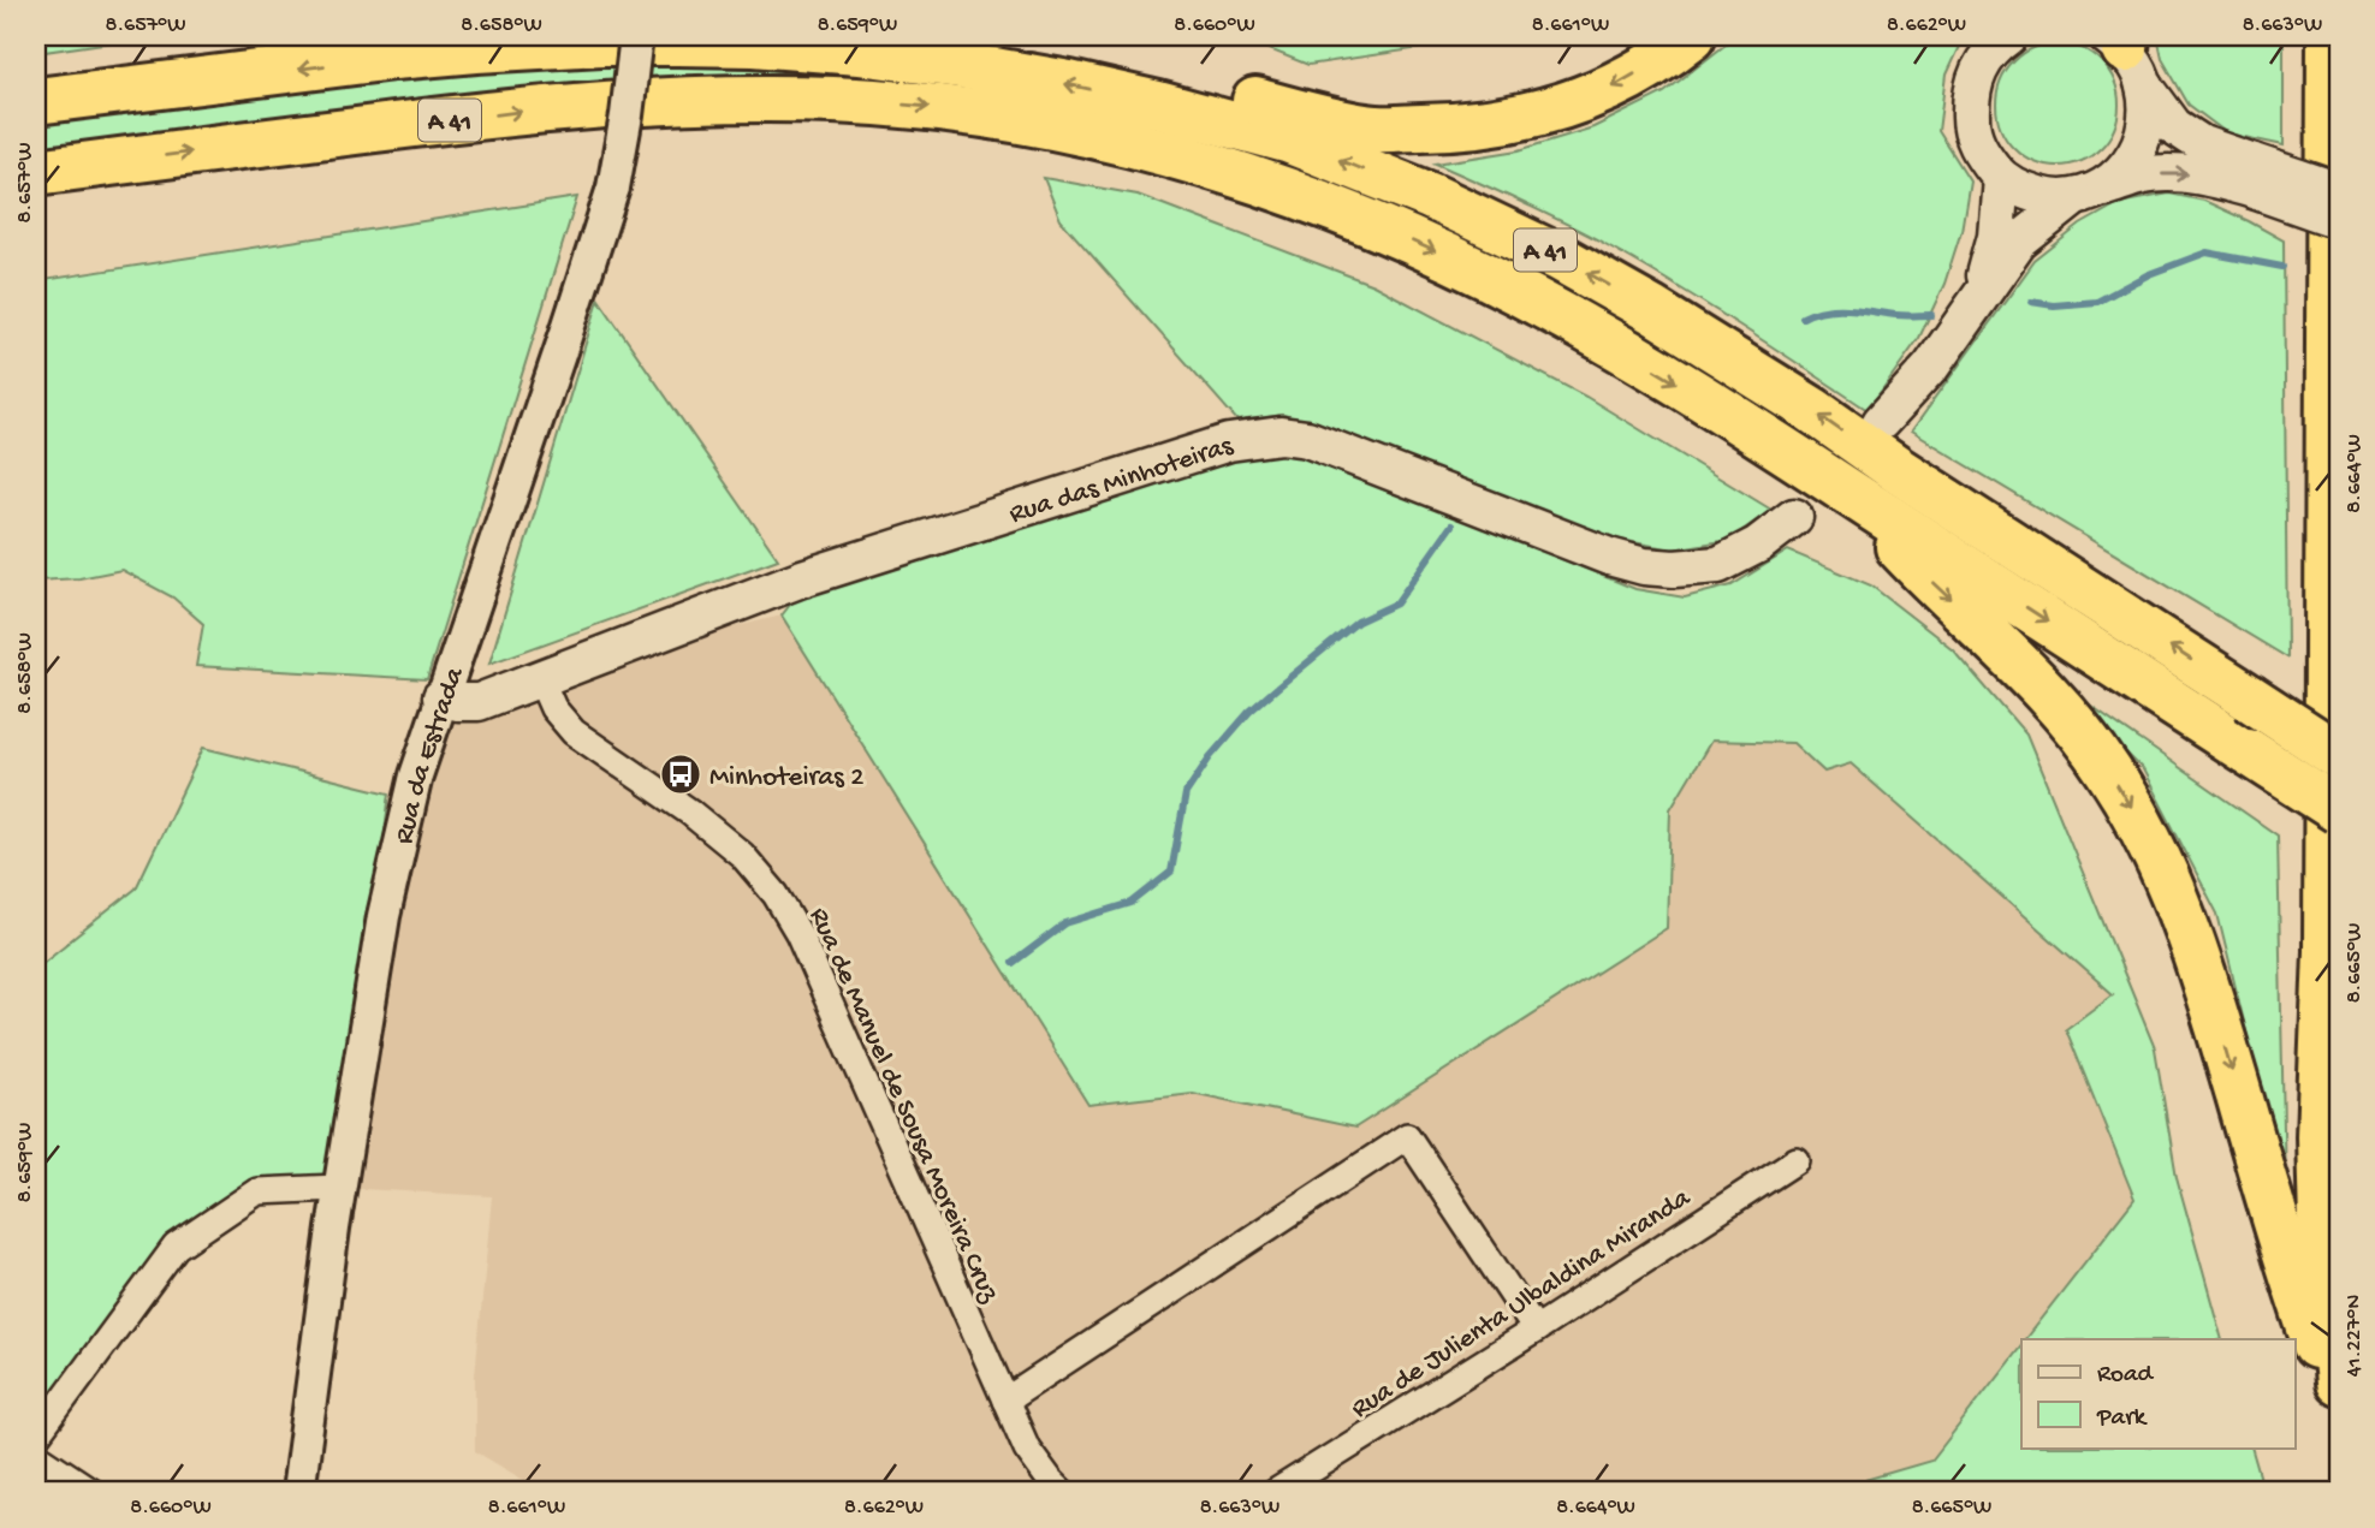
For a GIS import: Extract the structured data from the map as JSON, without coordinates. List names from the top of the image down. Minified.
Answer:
{"streets":{"highway":["A 41"],"main road":["Rua das Minhoteiras"],"street":["Rua da Estrada","Rua de Manuel de Sousa Moreira Cruz","Rua de Julienta Ulbaldina Miranda"]},"crossings":[["Rua das Minhoteiras","Rua da Estrada"],["Rua das Minhoteiras","Rua de Manuel de Sousa Moreira Cruz"]],"places":{"bus stop":["Minhoteiras 2"]},"legend":["Road","Park"],"coordinates":["8.657°W","8.658°W","8.659°W","8.660°W","8.661°W","8.662°W","8.663°W","8.664°W","8.665°W","41.227°N"]}
